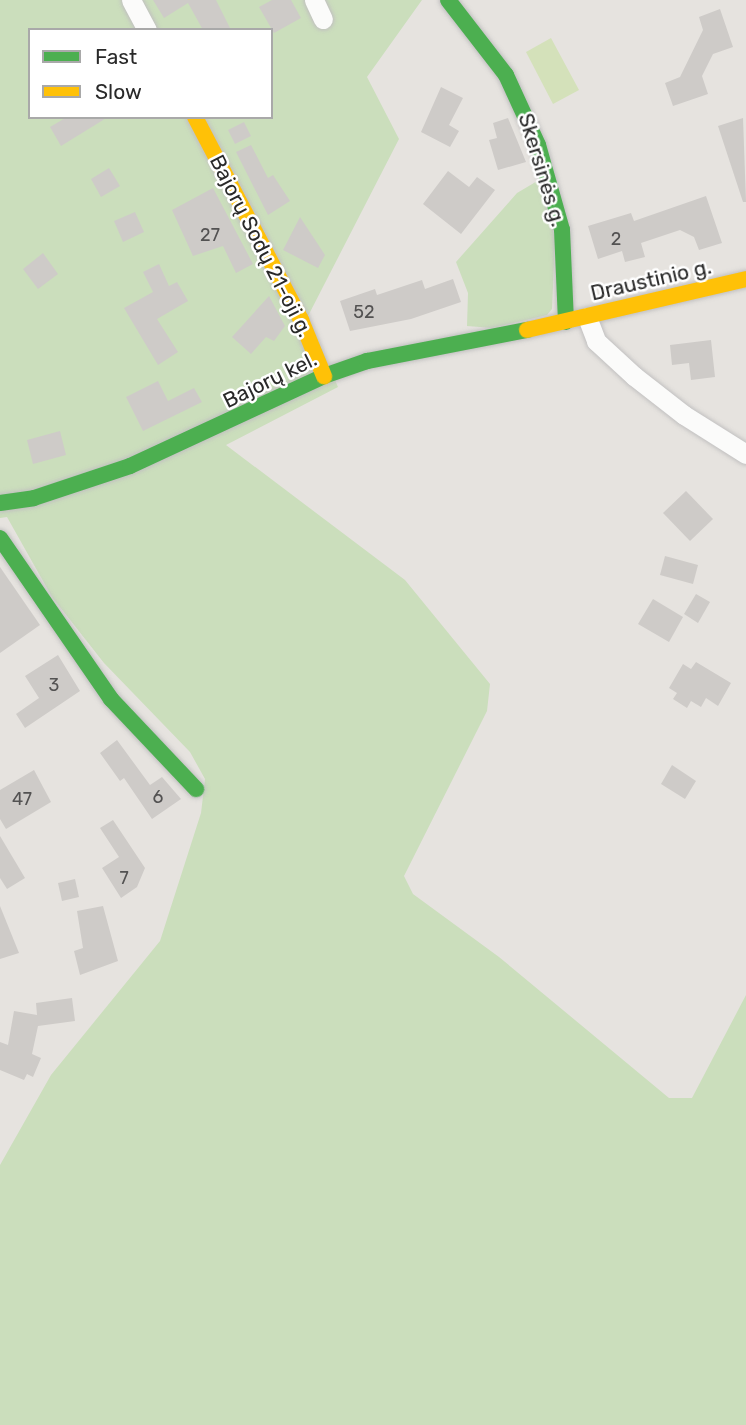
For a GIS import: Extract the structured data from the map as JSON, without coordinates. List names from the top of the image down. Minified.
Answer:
{"streets":{"street":["Skersinės g.","Bajorų Sodų 21-oji g.","Draustinio g.","Bajorų kel."]},"crossings":[["Skersinės g.","Draustinio g."],["Skersinės g.","Bajorų kel."],["Bajorų Sodų 21-oji g.","Bajorų kel."],["Draustinio g.","Bajorų kel."]],"house_numbers":["27","2","52","3","6","47","7"],"legend":["Fast","Slow"]}
